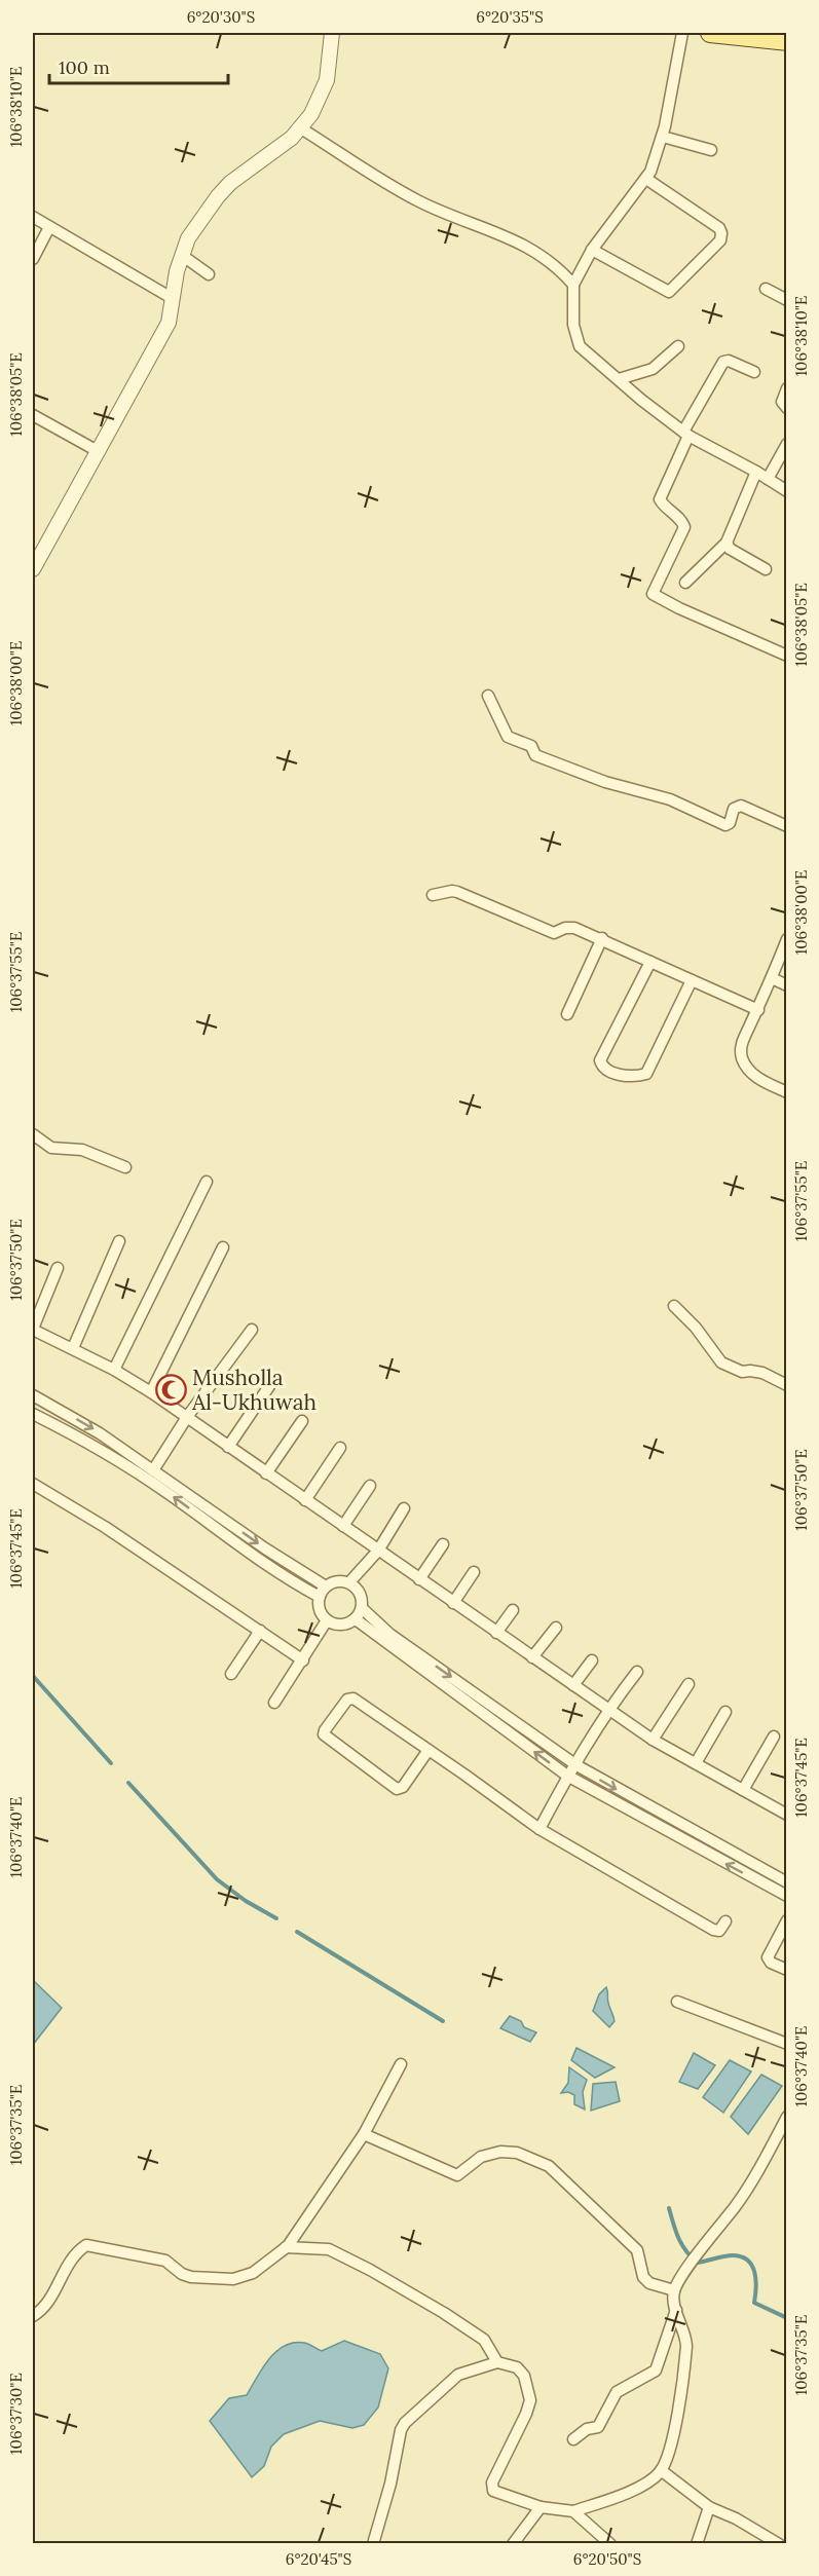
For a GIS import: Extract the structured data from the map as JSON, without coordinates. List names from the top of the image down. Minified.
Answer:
{"places":{"mosque":["Musholla Al-Ukhuwah"]},"scale_bar":"100 m","coordinates":["6°20'30\"S","6°20'35\"S","106°38'10\"E","106°38'05\"E","106°38'00\"E","106°37'55\"E","106°37'50\"E","106°37'45\"E","106°37'40\"E","106°37'35\"E","106°37'30\"E","6°20'45\"S","6°20'50\"S"]}
